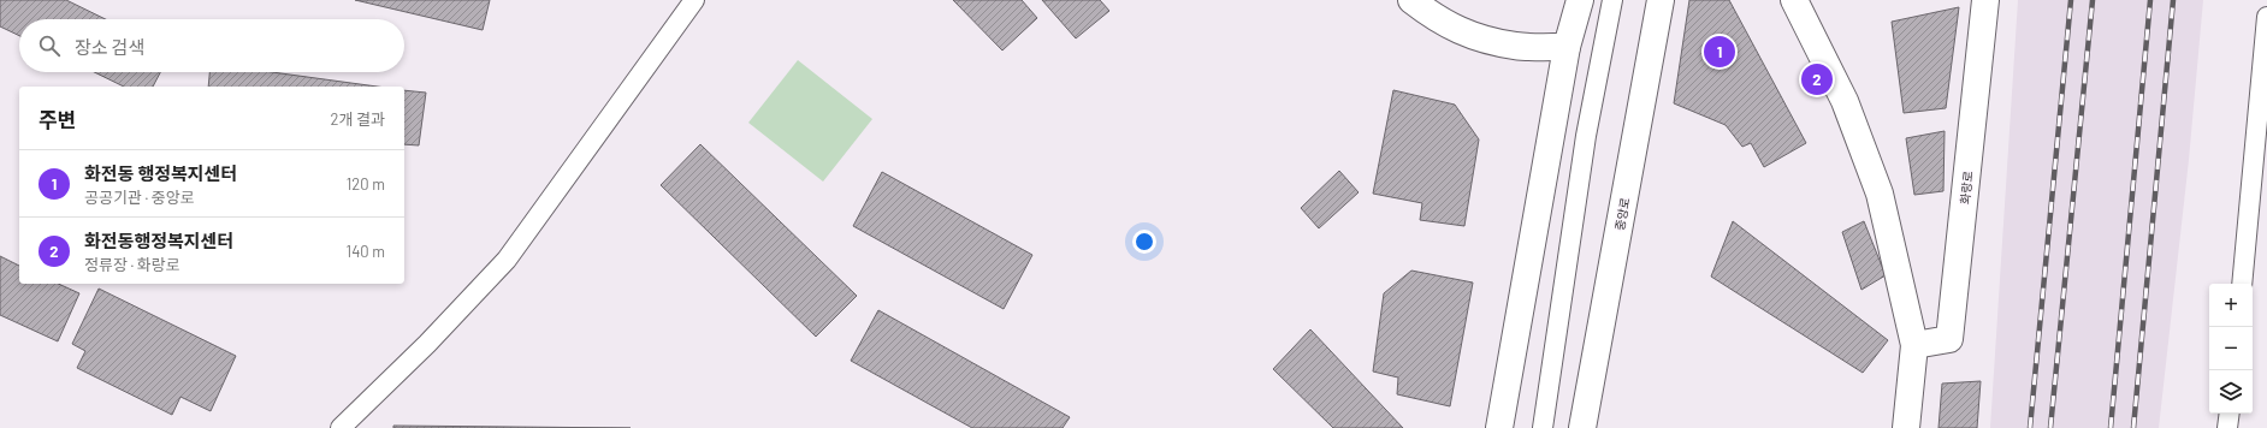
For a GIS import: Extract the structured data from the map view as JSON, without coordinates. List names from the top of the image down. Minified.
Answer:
{"streets":{"main road":["화랑로","중앙로"]},"page":{"search":"장소 검색","pins":["1","2"],"heading":["주변","2개 결과"],"list":[{"mark":"1","name":"화전동 행정복지센터","note":"공공기관 · 중앙로","value":"120 m"},{"mark":"2","name":"화전동행정복지센터","note":"정류장 · 화랑로","value":"140 m"}],"map_buttons":["+","−"]}}
